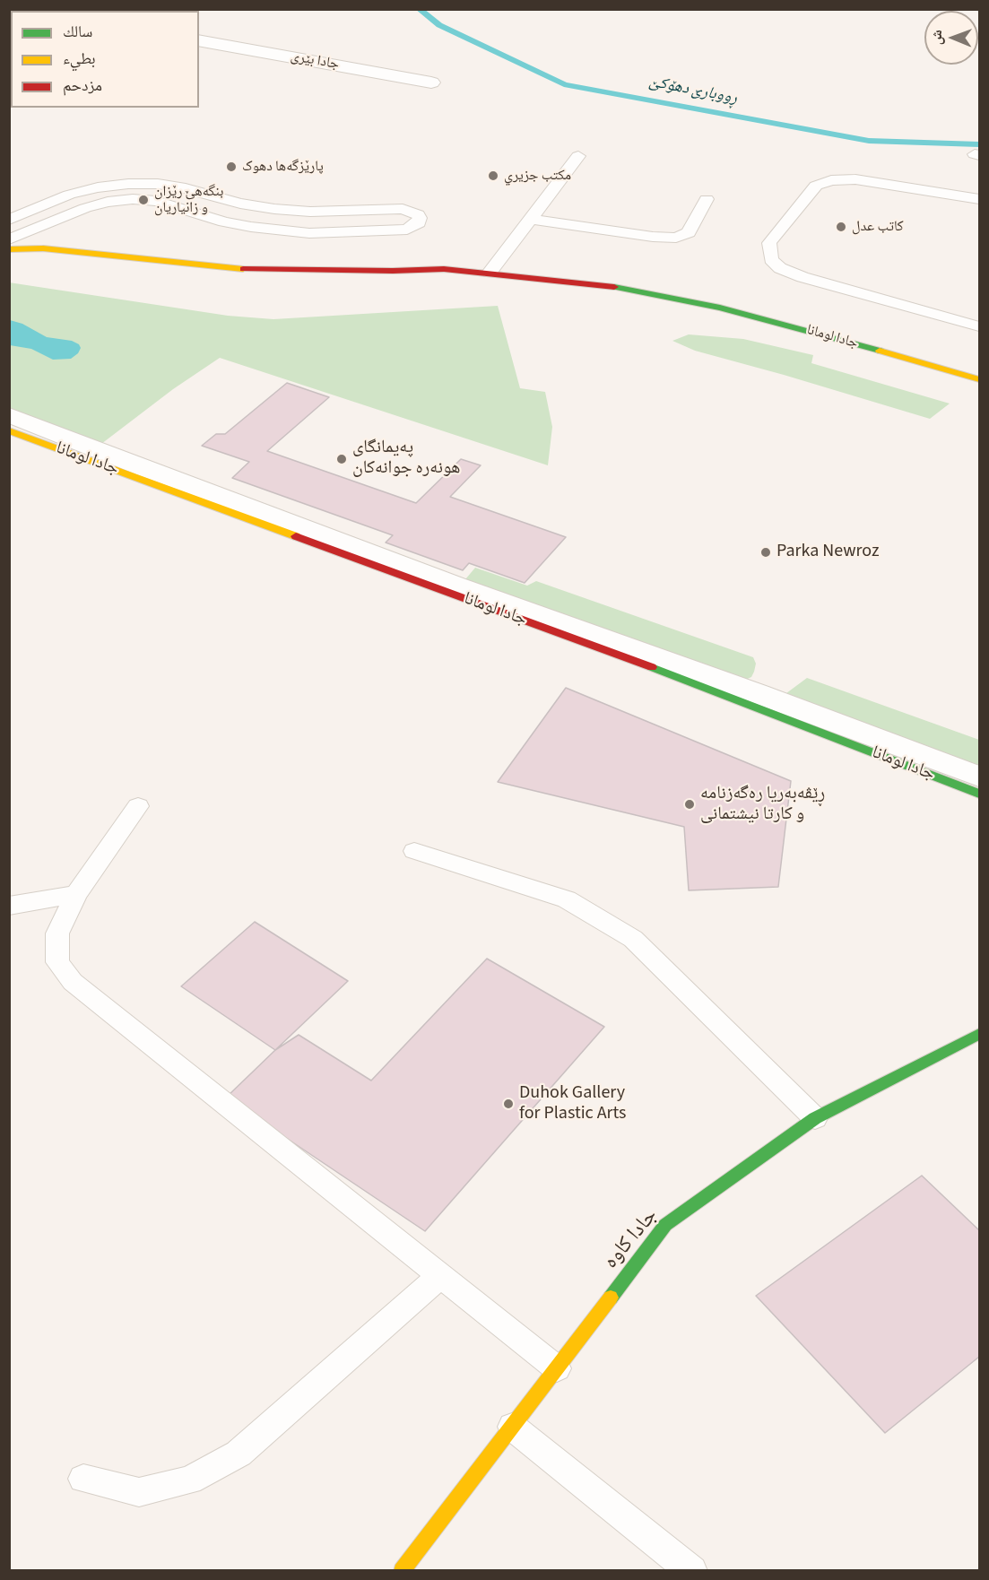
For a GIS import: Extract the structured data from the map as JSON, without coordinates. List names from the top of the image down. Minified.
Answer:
{"streets":{"main road":["جادا لومانا","جادا کاوه"],"street":["جادا بێری"]},"water":["ڕووبارێ دهۆكێ"],"places":["پارێزگەها دهوک","مكتب جزيري","بنگەهێ رێزان و زانیاریان","كاتب عدل","پەیمانگای هونەرە جوانەکان","Parka Newroz","ڕێڤەبەریا رەگەزنامە و کارتا نیشتمانی","Duhok Gallery for Plastic Arts"],"legend":["سالك","بطيء","مزدحم"],"north":"left"}
